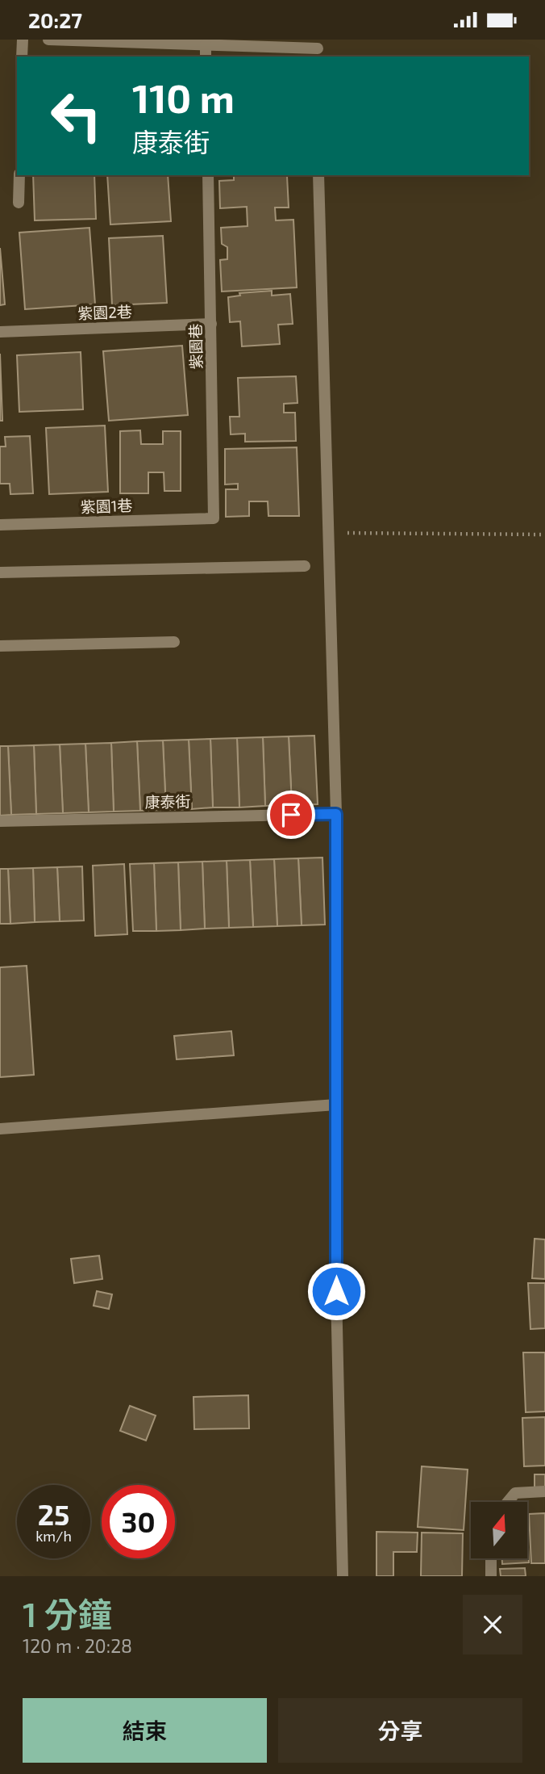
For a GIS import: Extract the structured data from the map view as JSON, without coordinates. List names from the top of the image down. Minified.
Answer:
{"streets":{"street":["紫園2巷","紫園巷","紫園1巷","康泰街"]},"crossings":[["紫園2巷","紫園巷"],["紫園巷","紫園1巷"]],"north":"top","page":{"status":"20:27","turn":["110 m","康泰街"],"speed":"25 km/h","limit":"30","heading":["1 分鐘","120 m · 20:28"],"buttons":["結束","分享"]}}
